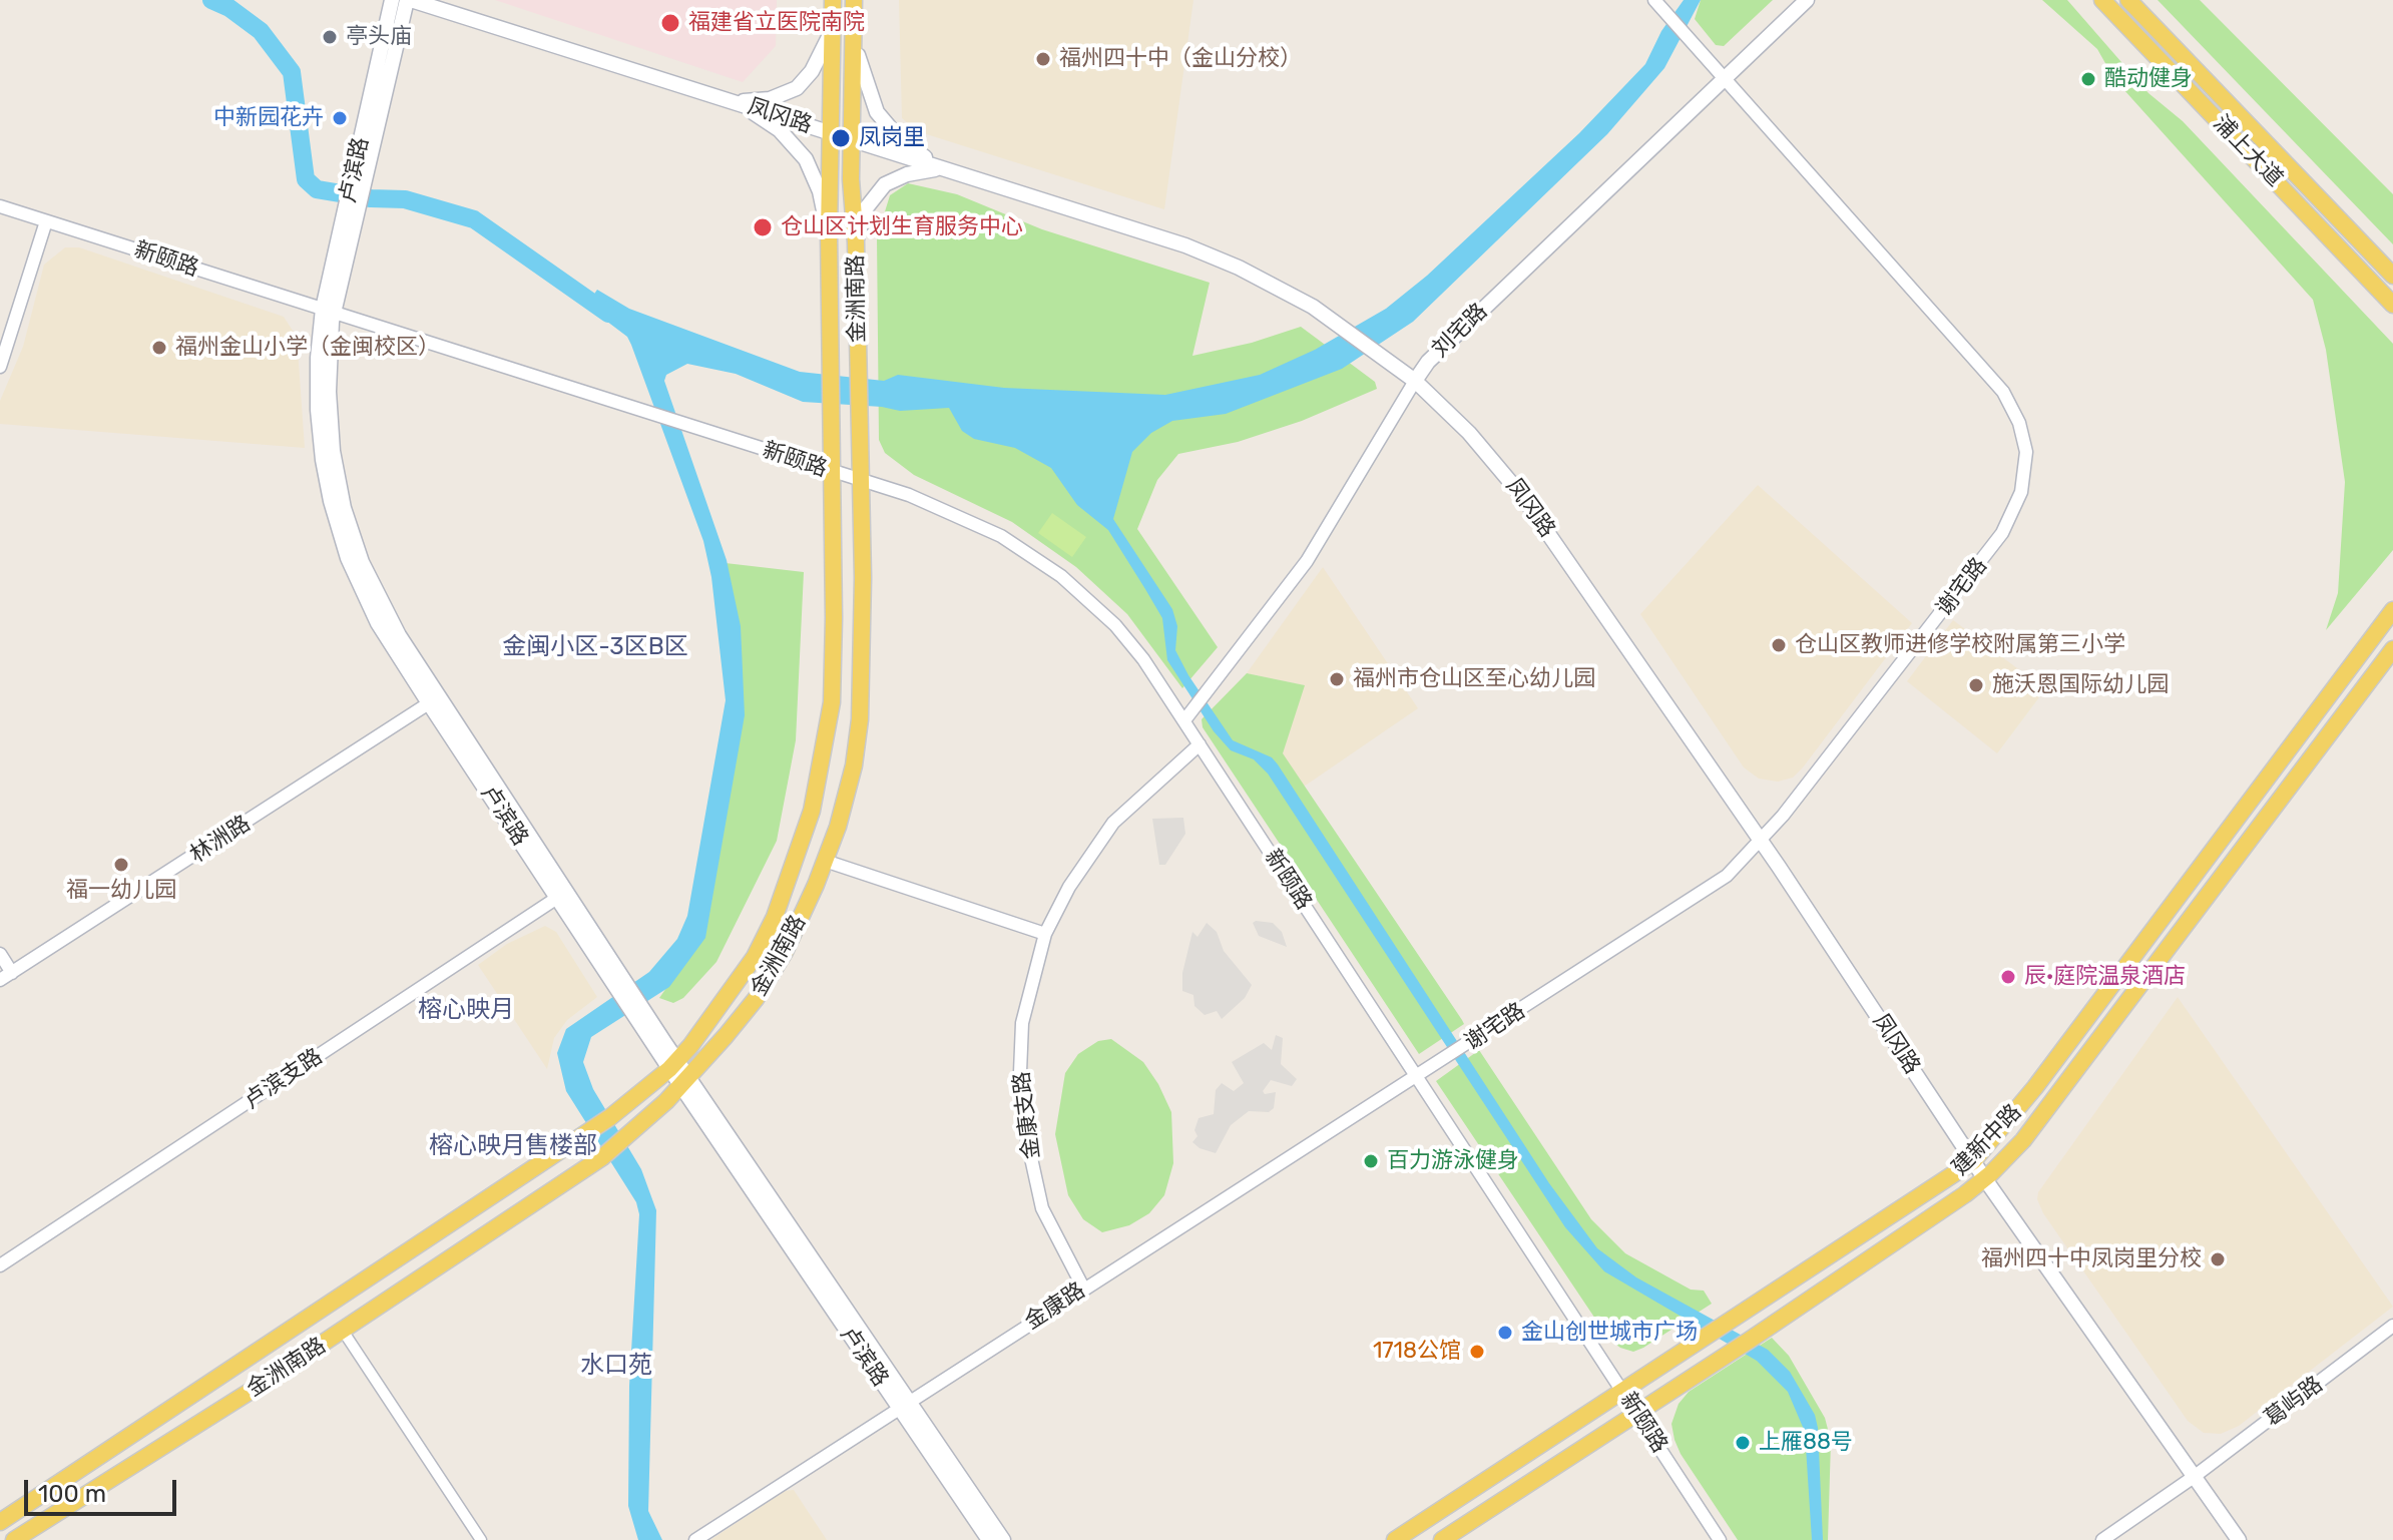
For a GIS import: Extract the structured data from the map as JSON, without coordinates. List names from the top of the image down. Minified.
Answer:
{"streets":{"main road":["凤冈路","浦上大道","卢滨路","金洲南路","刘宅路","建新中路"],"street":["新颐路","谢宅路","林洲路","卢滨支路","金康支路","金康路","葛屿路"]},"crossings":[["凤冈路","金洲南路"],["凤冈路","刘宅路"],["凤冈路","谢宅路"],["凤冈路","建新中路"],["凤冈路","葛屿路"],["卢滨路","新颐路"],["卢滨路","金洲南路"],["卢滨路","林洲路"],["卢滨路","卢滨支路"],["卢滨路","金康路"],["新颐路","金洲南路"],["新颐路","刘宅路"],["新颐路","谢宅路"],["新颐路","金康支路"],["新颐路","建新中路"],["新颐路","金康路"],["刘宅路","谢宅路"],["谢宅路","金康路"],["金康支路","金康路"]],"districts":["金闽小区-3区B区","榕心映月","榕心映月售楼部","水口苑"],"places":["福建省立医院南院","亭头庙","福州四十中（金山分校）","酷动健身","中新园花卉","凤岗里","仓山区计划生育服务中心","福州金山小学（金闽校区）","仓山区教师进修学校附属第三小学","福州市仓山区至心幼儿园","施沃恩国际幼儿园","福一幼儿园","辰·庭院温泉酒店","百力游泳健身","福州四十中凤岗里分校","金山创世城市广场","1718公馆","上雁88号"],"scale_bar":"100 m"}
